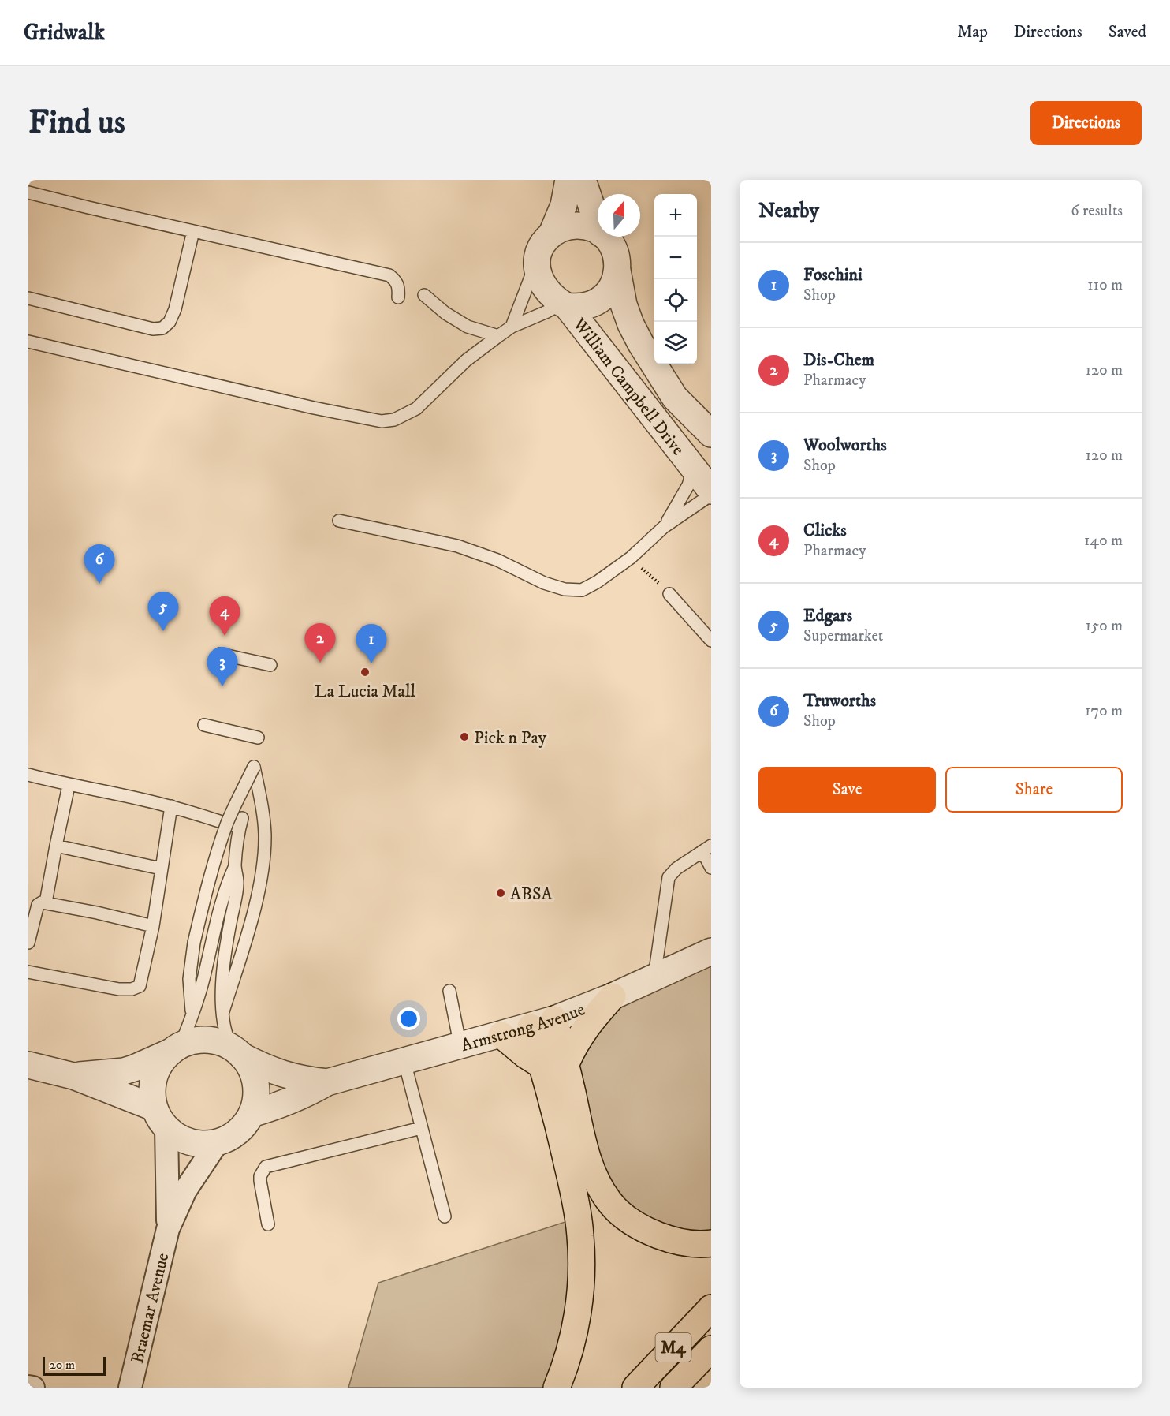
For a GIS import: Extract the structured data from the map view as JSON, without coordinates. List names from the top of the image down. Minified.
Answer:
{"streets":{"highway":["M4"],"street":["William Campbell Drive","Armstrong Avenue","Braemar Avenue"]},"crossings":[["Armstrong Avenue","Braemar Avenue"]],"places":["La Lucia Mall","Pick n Pay","ABSA"],"scale_bar":"20 m","north":"top","page":{"header":"Gridwalk","nav":["Map","Directions","Saved"],"buttons":["Directions",["Save","Share"]],"title":"Find us","heading":["Nearby","6 results"],"map_buttons":["+","−"],"list":[{"mark":"1","name":"Foschini","note":"Shop","value":"110 m"},{"mark":"2","name":"Dis-Chem","note":"Pharmacy","value":"120 m"},{"mark":"3","name":"Woolworths","note":"Shop","value":"120 m"},{"mark":"4","name":"Clicks","note":"Pharmacy","value":"140 m"},{"mark":"5","name":"Edgars","note":"Supermarket","value":"150 m"},{"mark":"6","name":"Truworths","note":"Shop","value":"170 m"}],"pins":["6","5","4","2","1","3"],"scale":"20 m"}}
